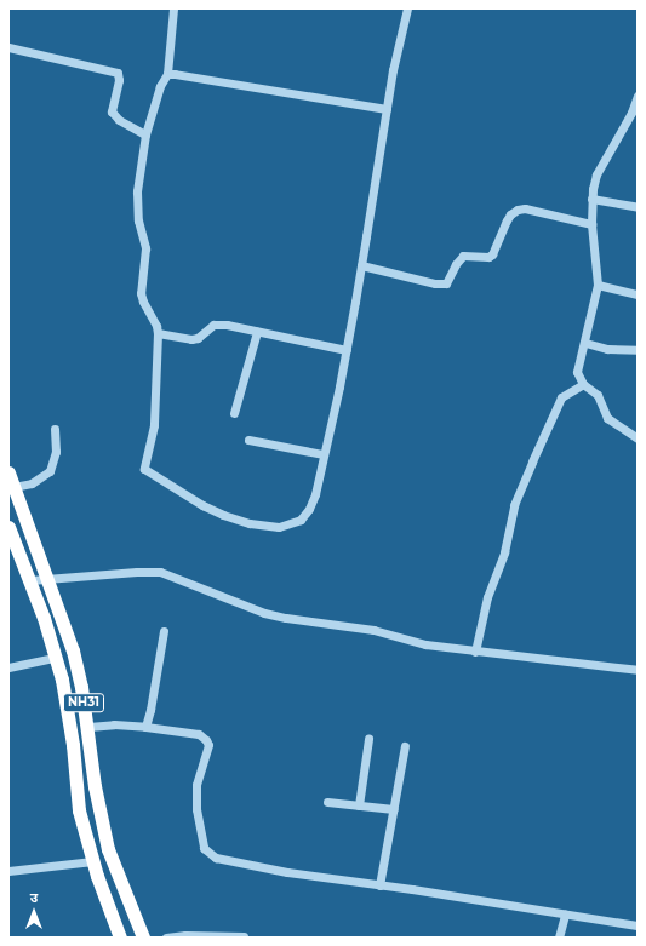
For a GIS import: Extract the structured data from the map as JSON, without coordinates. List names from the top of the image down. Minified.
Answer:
{"streets":{"highway":["NH31"]},"north":"top"}
